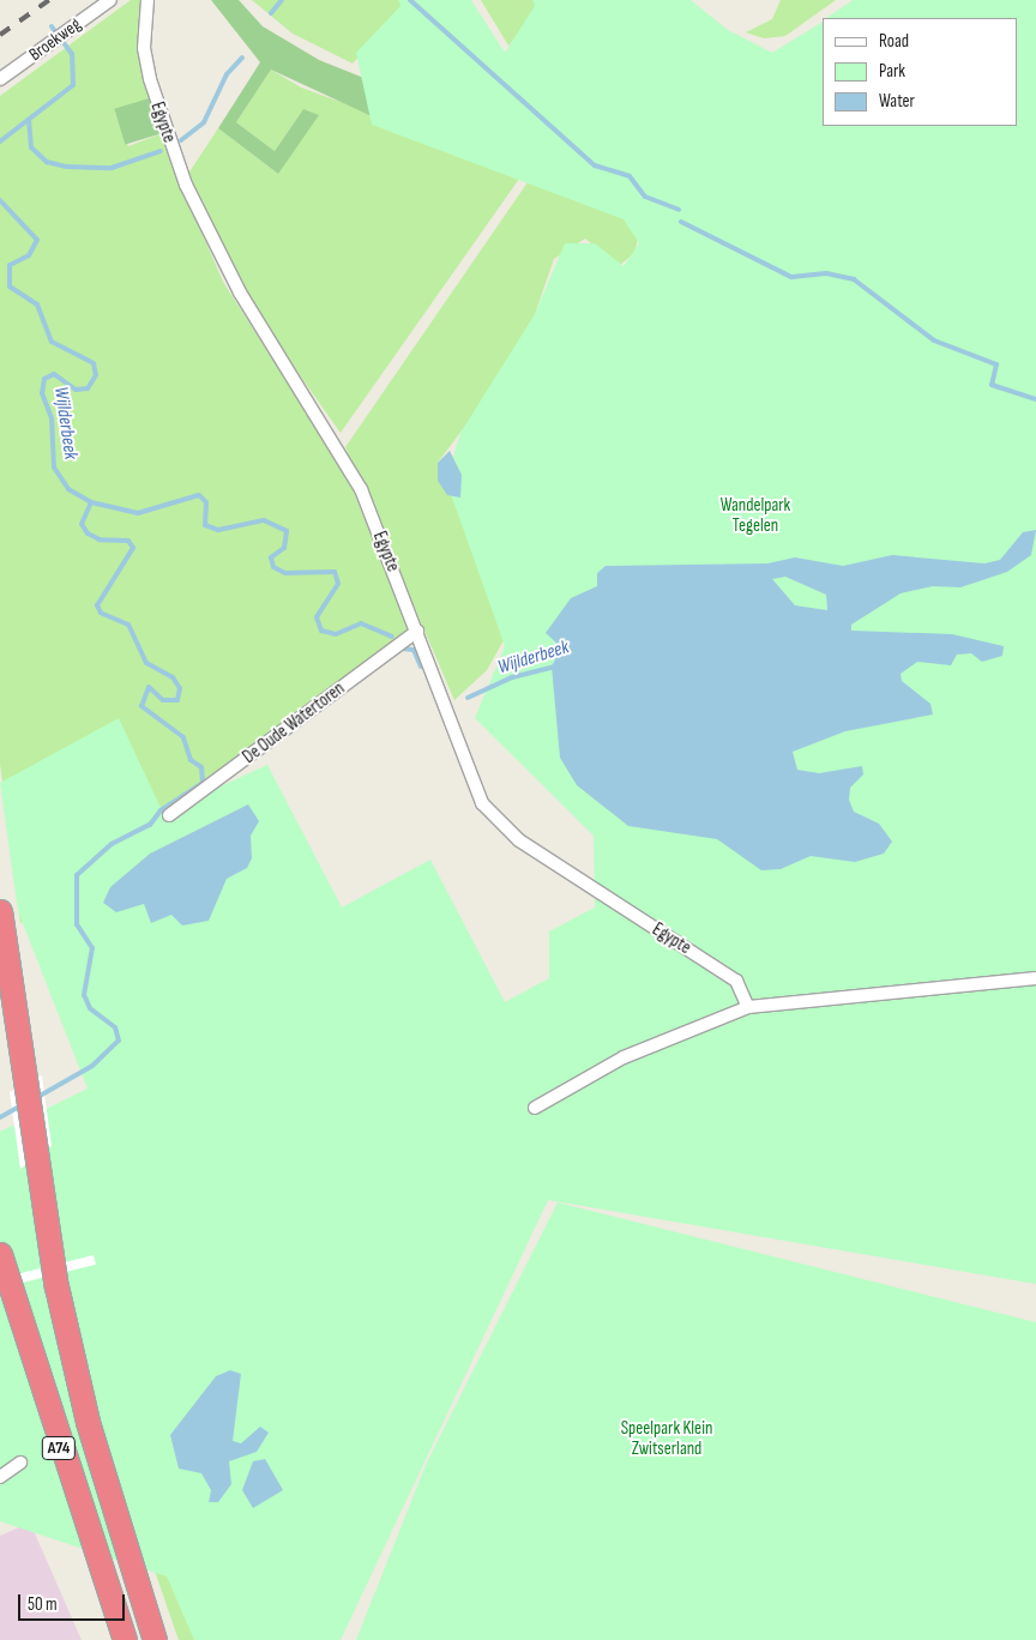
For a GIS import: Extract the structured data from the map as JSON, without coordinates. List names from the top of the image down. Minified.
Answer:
{"streets":{"highway":["A74"],"street":["Broekweg","Egypte","De Oude Watertoren"]},"crossings":[["Egypte","De Oude Watertoren"]],"water":["Wijlderbeek"],"parks":["Wandelpark Tegelen","Speelpark Klein Zwitserland"],"legend":["Road","Park","Water"],"scale_bar":"50 m"}
